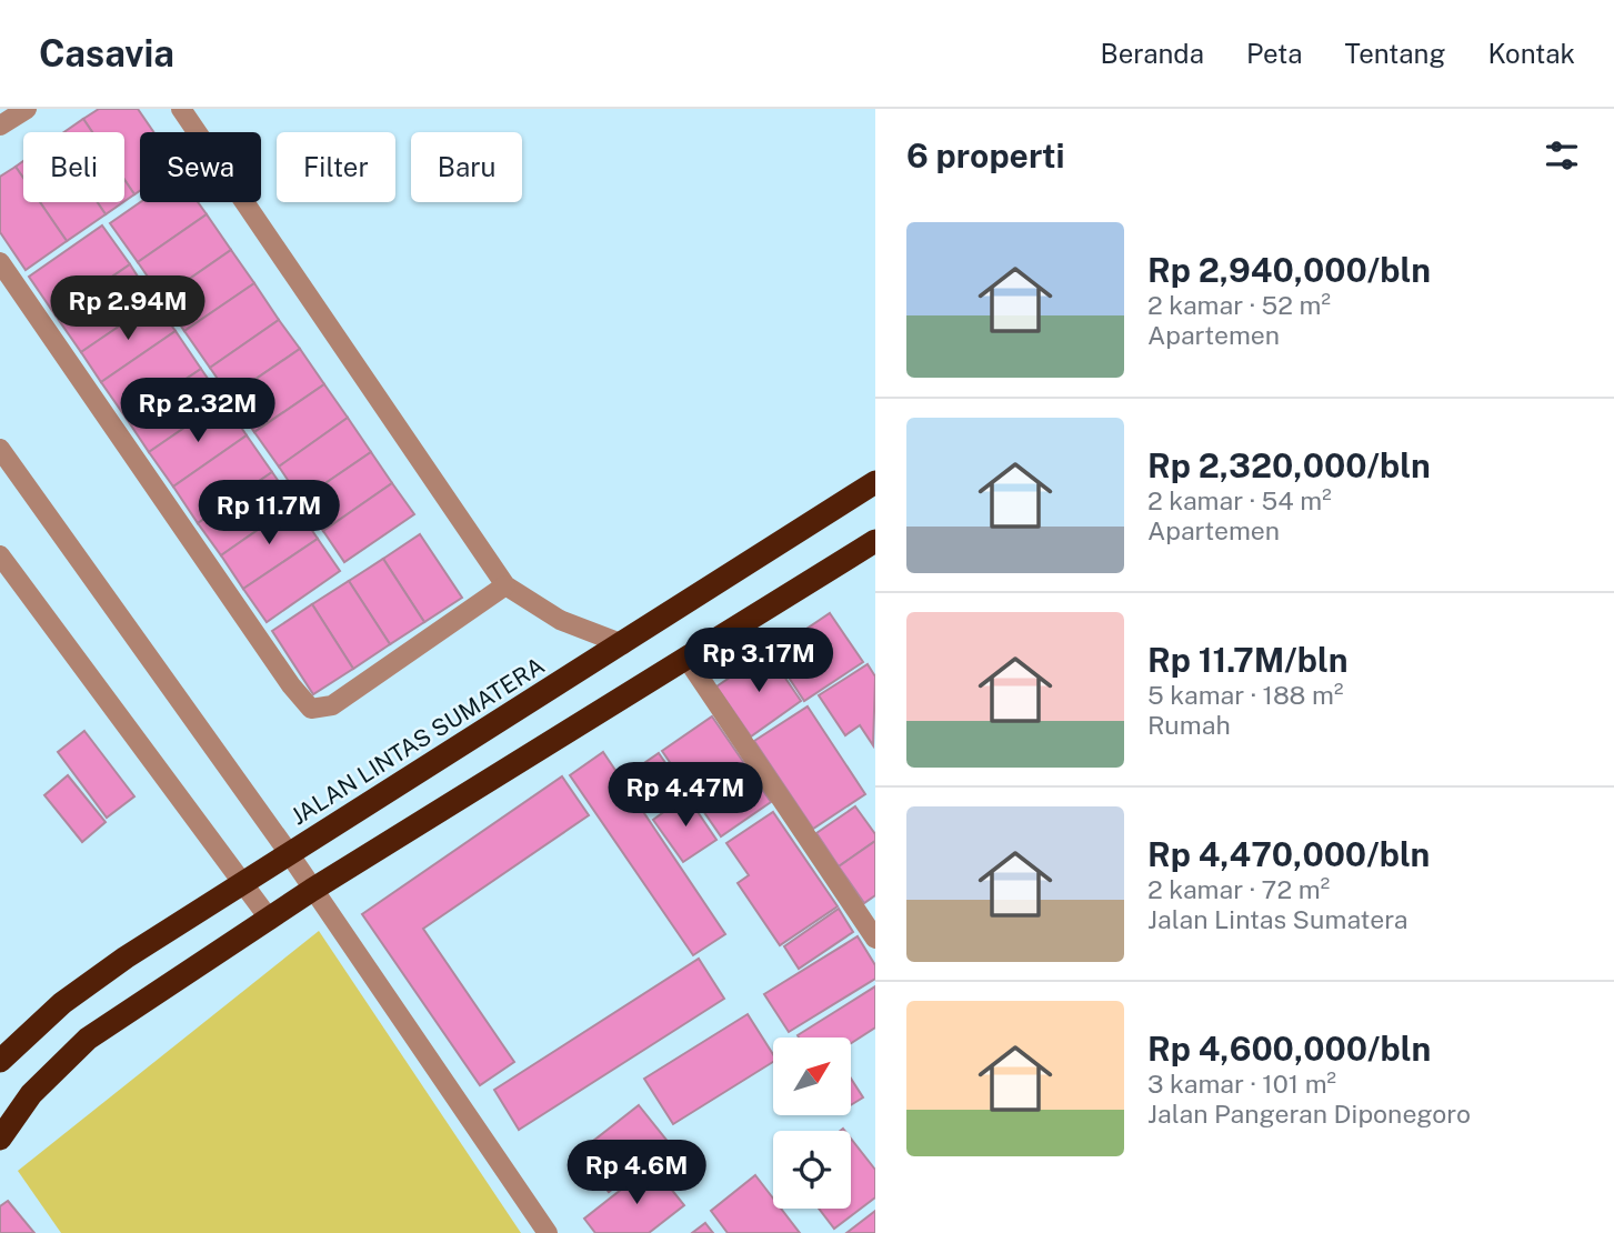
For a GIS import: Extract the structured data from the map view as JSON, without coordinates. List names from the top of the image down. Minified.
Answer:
{"streets":{"highway":["JALAN LINTAS SUMATERA"]},"north":"top right","page":{"header":"Casavia","nav":["Beranda","Peta","Tentang","Kontak"],"heading":"6 properti","chip":["Beli","Sewa","Filter","Baru"],"list":[{"name":"Rp 2,940,000/bln","note":"2 kamar · 52 m² · Apartemen"},{"name":"Rp 2,320,000/bln","note":"2 kamar · 54 m² · Apartemen"},{"name":"Rp 11.7M/bln","note":"5 kamar · 188 m² · Rumah"},{"name":"Rp 4,470,000/bln","note":"2 kamar · 72 m² · Jalan Lintas Sumatera"},{"name":"Rp 4,600,000/bln","note":"3 kamar · 101 m² · Jalan Pangeran Diponegoro"}],"price":["Rp 2.94M","Rp 2.32M","Rp 11.7M","Rp 3.17M","Rp 4.47M","Rp 4.6M"]}}
